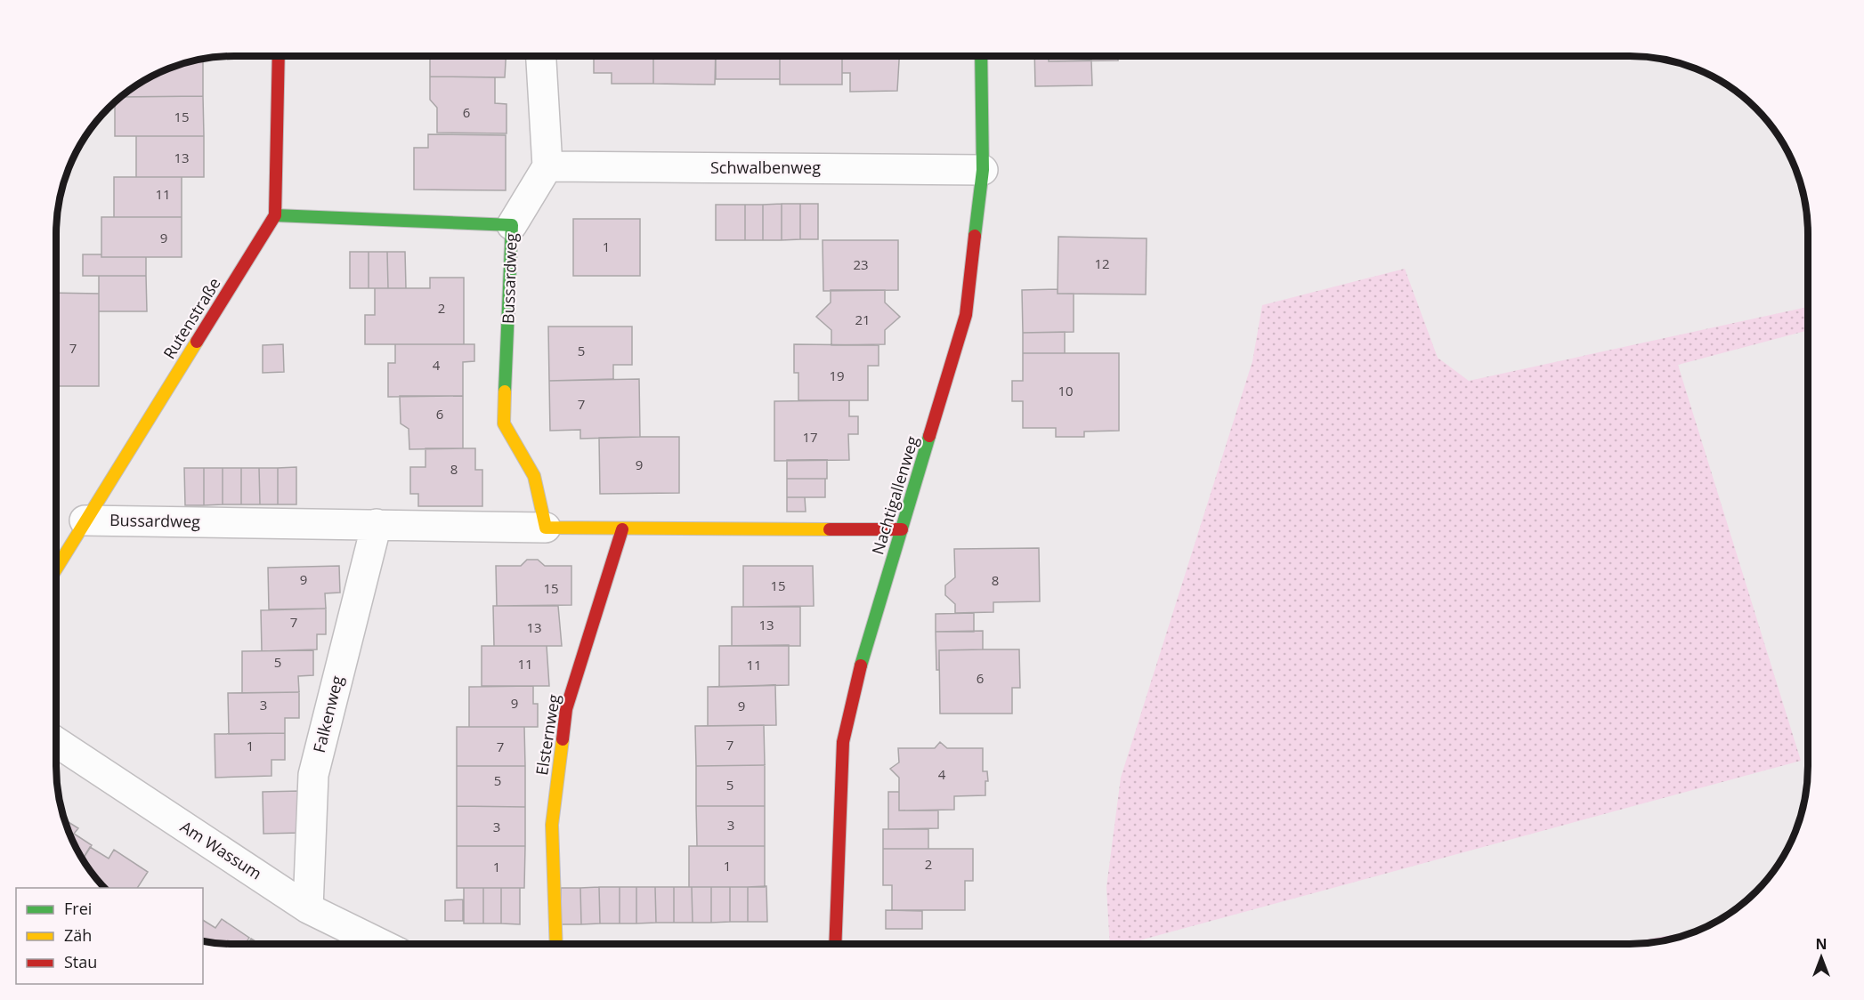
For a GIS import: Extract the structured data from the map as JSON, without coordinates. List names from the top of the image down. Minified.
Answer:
{"streets":{"street":["Schwalbenweg","Bussardweg","Rutenstraße","Nachtigallenweg","Falkenweg","Elsternweg","Am Wassum"]},"crossings":[["Schwalbenweg","Nachtigallenweg"],["Bussardweg","Rutenstraße"],["Bussardweg","Nachtigallenweg"],["Bussardweg","Falkenweg"],["Bussardweg","Elsternweg"],["Falkenweg","Am Wassum"]],"house_numbers":["6","15","13","11","9","1","12","23","2","21","7","5","4","19","10","7","6","17","9","8","9","8","15","15","7","13","13","5","11","11","6","9","3","9","7","1","7","4","5","5","3","3","2","1","1"],"legend":["Frei","Zäh","Stau"],"north":"top"}
